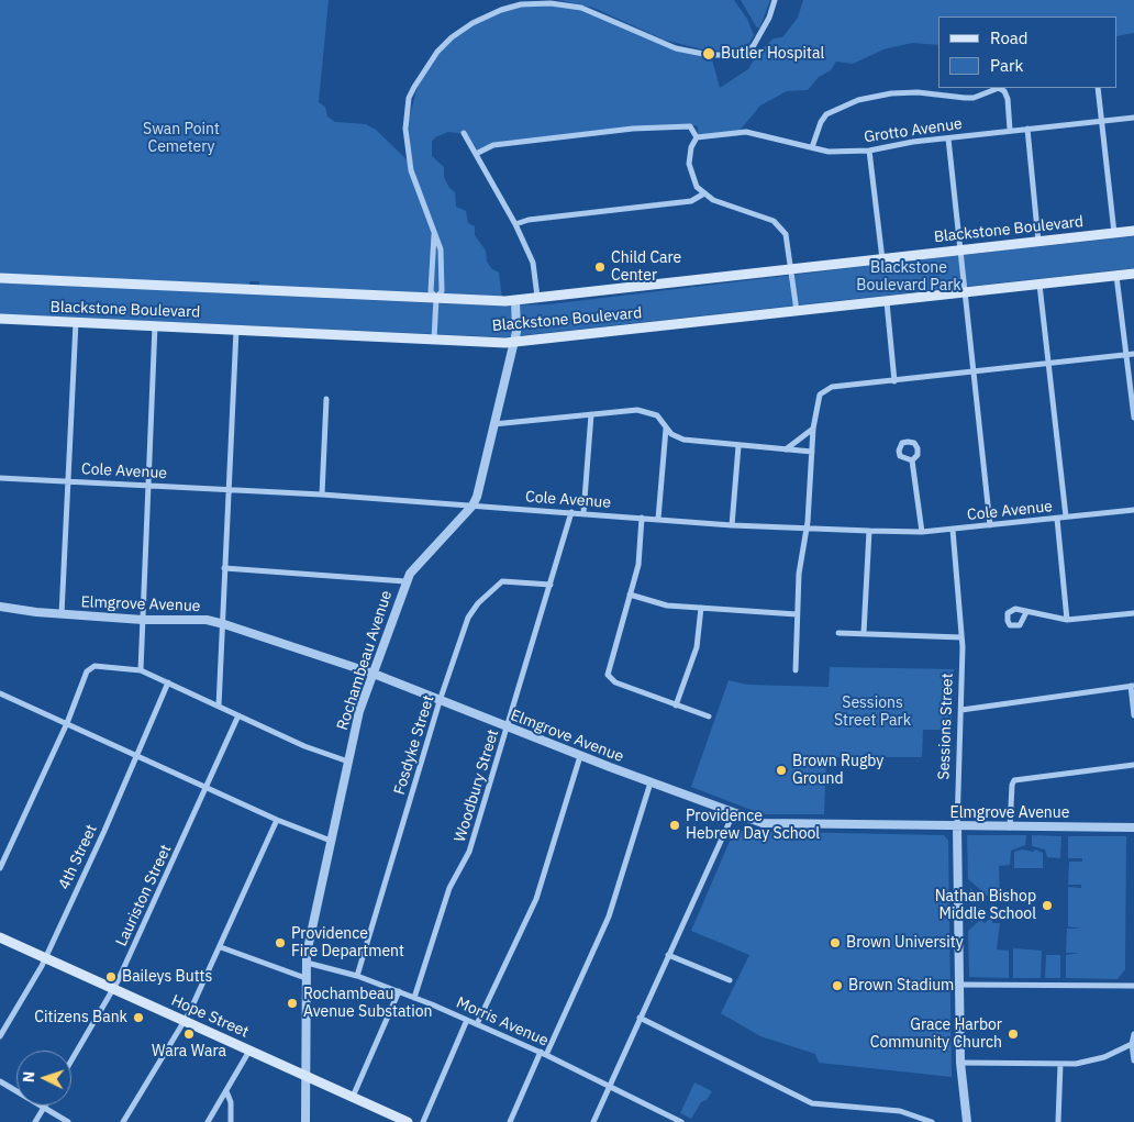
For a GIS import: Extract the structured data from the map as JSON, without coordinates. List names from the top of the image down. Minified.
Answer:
{"streets":{"main road":["Blackstone Boulevard","Hope Street"],"street":["Grotto Avenue","Cole Avenue","Elmgrove Avenue","Rochambeau Avenue","Sessions Street","Fosdyke Street","Woodbury Street","4th Street","Lauriston Street","Morris Avenue"]},"crossings":[["Blackstone Boulevard","Rochambeau Avenue"],["Cole Avenue","Rochambeau Avenue"],["Cole Avenue","Sessions Street"],["Cole Avenue","Woodbury Street"],["Elmgrove Avenue","Rochambeau Avenue"],["Elmgrove Avenue","Sessions Street"],["Elmgrove Avenue","Fosdyke Street"],["Elmgrove Avenue","Woodbury Street"],["Rochambeau Avenue","Hope Street"],["Rochambeau Avenue","Morris Avenue"],["Fosdyke Street","Woodbury Street"],["Fosdyke Street","Morris Avenue"],["Woodbury Street","Morris Avenue"],["4th Street","Hope Street"],["Lauriston Street","Hope Street"]],"parks":["Swan Point Cemetery","Blackstone Boulevard Park","Sessions Street Park"],"places":["Butler Hospital","Child Care Center","Brown Rugby Ground","Providence Hebrew Day School","Nathan Bishop Middle School","Providence Fire Department","Brown University","Baileys Butts","Brown Stadium","Rochambeau Avenue Substation","Citizens Bank","Wara Wara","Grace Harbor Community Church"],"legend":["Road","Park"],"north":"left"}
